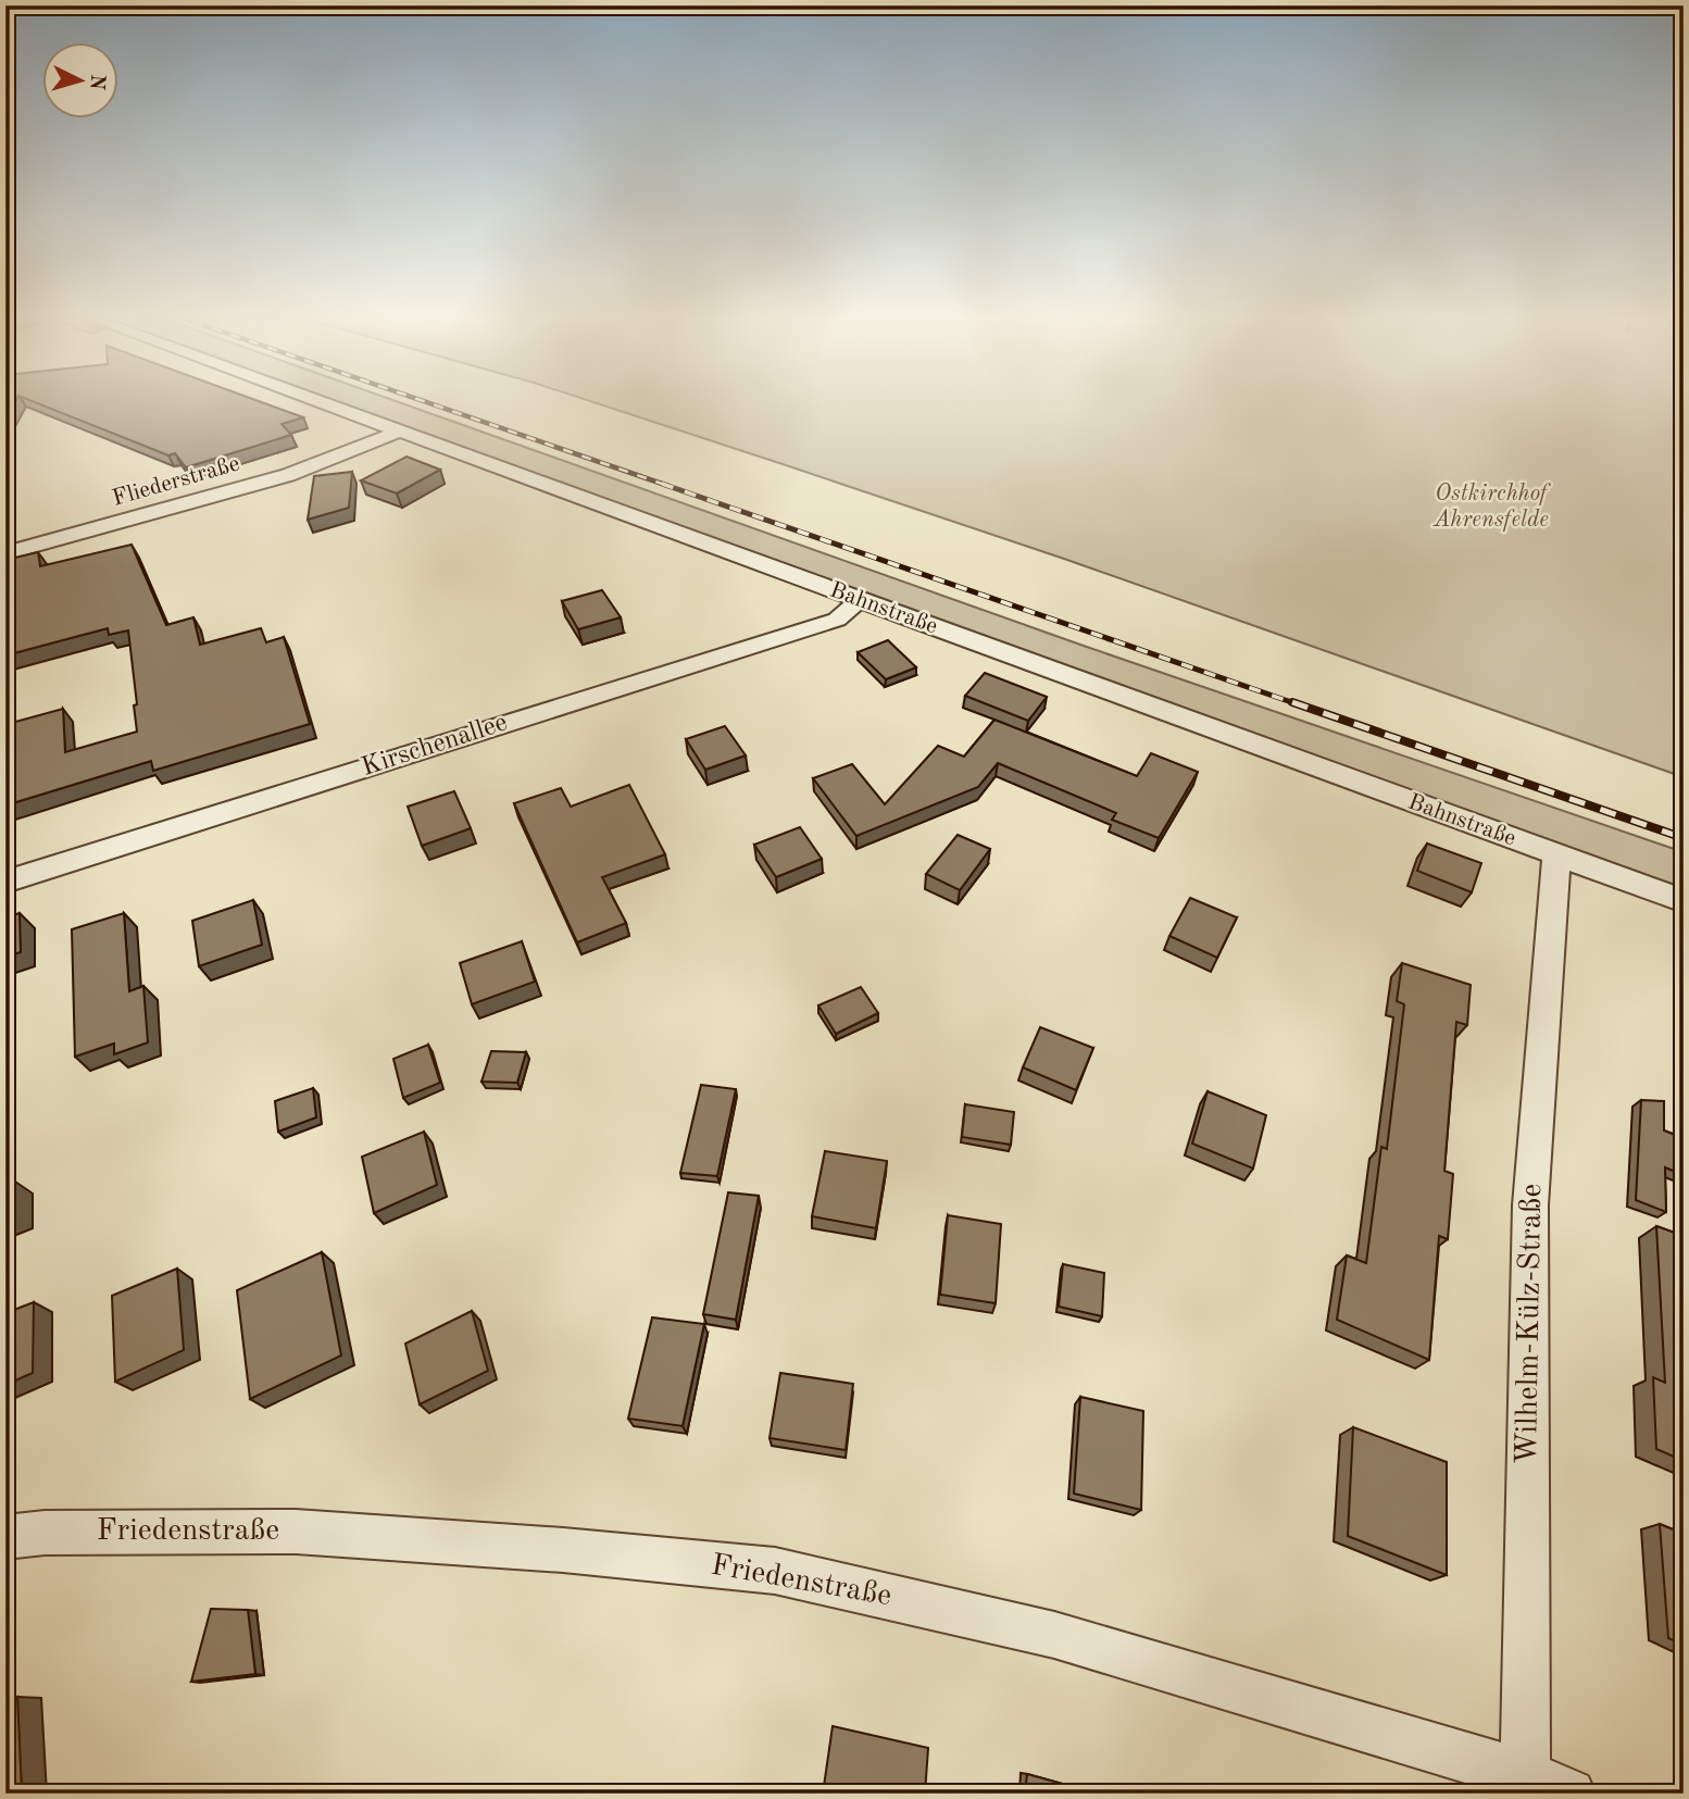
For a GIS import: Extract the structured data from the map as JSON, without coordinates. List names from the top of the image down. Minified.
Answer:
{"streets":{"street":["Fliederstraße","Bahnstraße","Kirschenallee","Wilhelm-Külz-Straße","Friedenstraße"]},"crossings":[["Fliederstraße","Bahnstraße"],["Bahnstraße","Kirschenallee"],["Bahnstraße","Wilhelm-Külz-Straße"],["Wilhelm-Külz-Straße","Friedenstraße"]],"parks":["Ostkirchhof Ahrensfelde"],"north":"right"}
